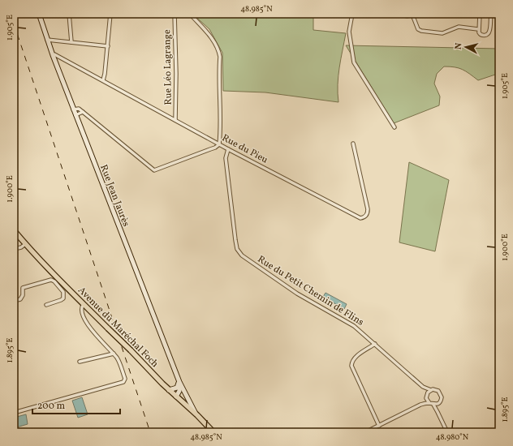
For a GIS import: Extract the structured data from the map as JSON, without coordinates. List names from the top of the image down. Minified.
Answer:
{"streets":{"main road":["Rue Jean Jaurès","Avenue du Maréchal Foch"],"street":["Rue Léo Lagrange","Rue du Pieu","Rue du Petit Chemin de Flins"]},"crossings":[["Rue Léo Lagrange","Rue du Pieu"],["Rue du Pieu","Rue Jean Jaurès"],["Rue du Pieu","Rue du Petit Chemin de Flins"],["Rue Jean Jaurès","Avenue du Maréchal Foch"]],"scale_bar":"200 m","north":"left","coordinates":["48.985°N","1.905°E","1.900°E","1.895°E","48.980°N"]}
